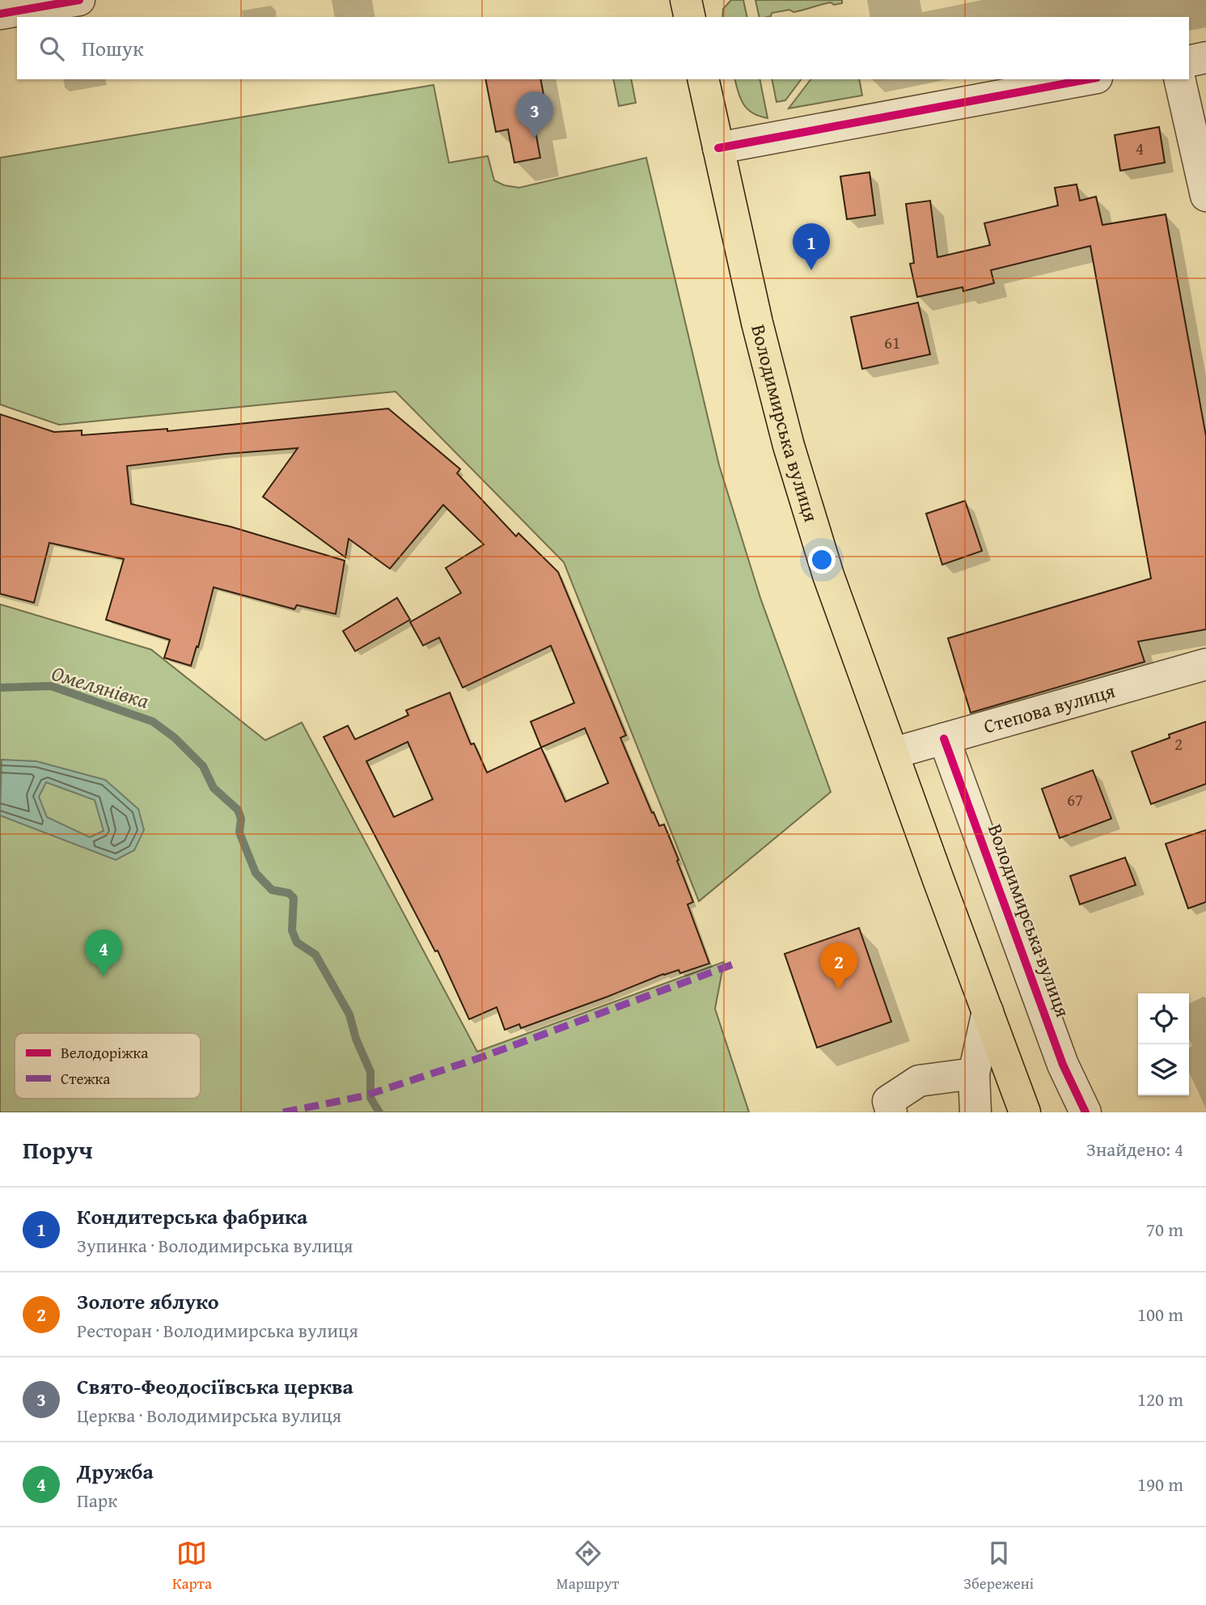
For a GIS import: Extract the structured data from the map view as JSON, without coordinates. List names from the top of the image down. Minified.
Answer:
{"streets":{"main road":["Володимирська вулиця"],"street":["Степова вулиця"]},"crossings":[["Володимирська вулиця","Степова вулиця"]],"water":["Омелянівка"],"house_numbers":["4","61","2","67"],"legend":["Велодоріжка","Стежка"],"page":{"search":"Пошук","pins":["3","1","4","2"],"heading":["Поруч","Знайдено: 4"],"list":[{"mark":"1","name":"Кондитерська фабрика","note":"Зупинка · Володимирська вулиця","value":"70 m"},{"mark":"2","name":"Золоте яблуко","note":"Ресторан · Володимирська вулиця","value":"100 m"},{"mark":"3","name":"Свято-Феодосіївська церква","note":"Церква · Володимирська вулиця","value":"120 m"},{"mark":"4","name":"Дружба","note":"Парк","value":"190 m"}],"nav":["Карта","Маршрут","Збережені"]}}
